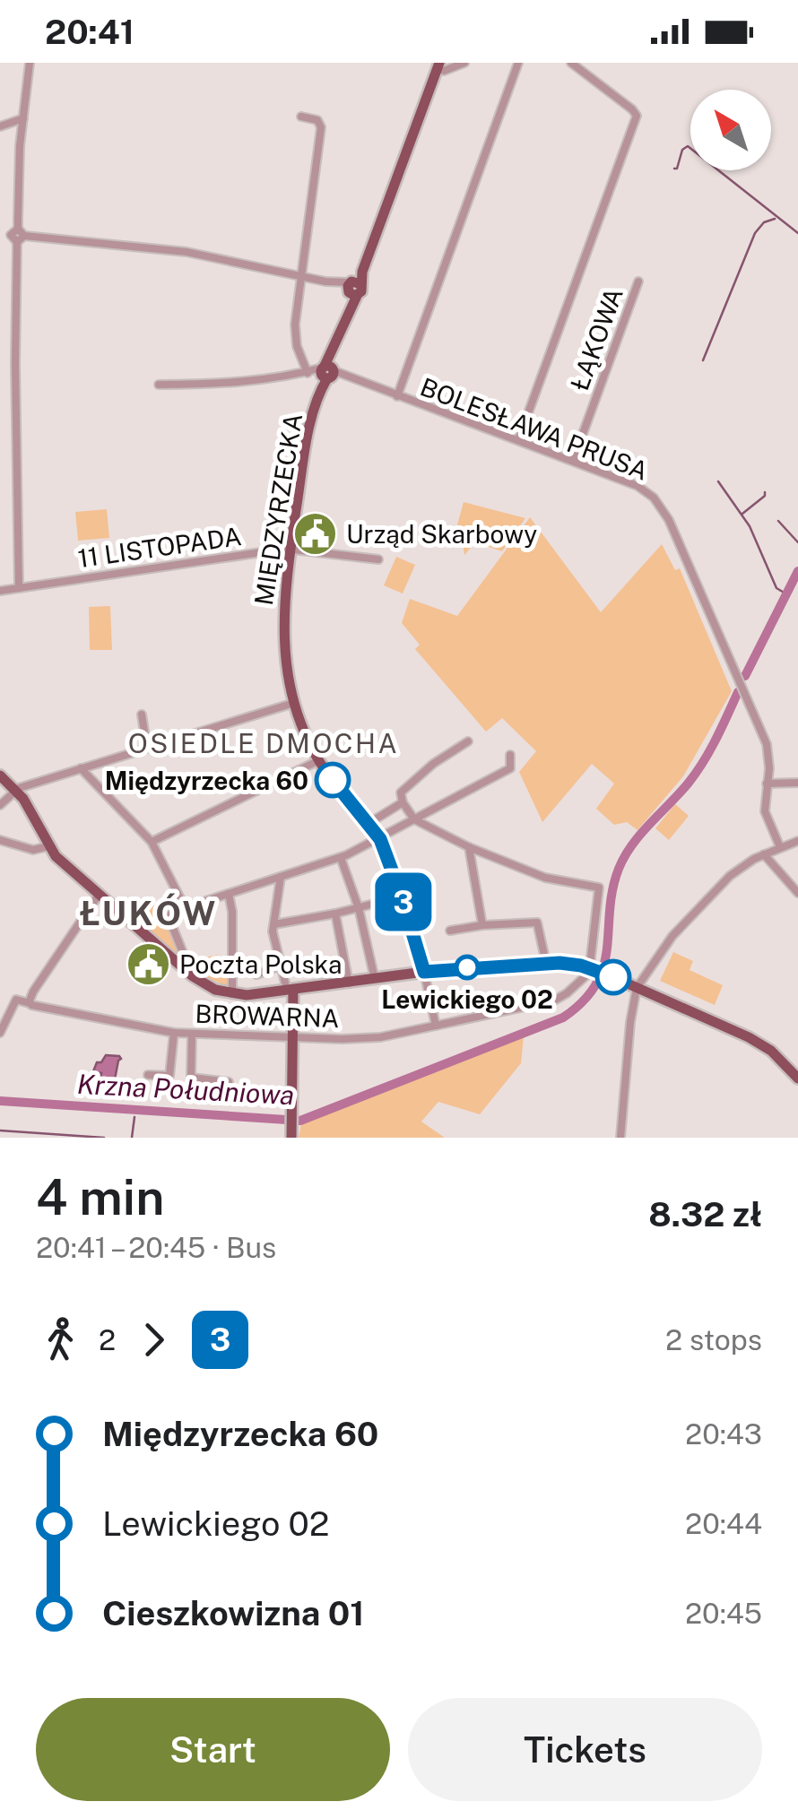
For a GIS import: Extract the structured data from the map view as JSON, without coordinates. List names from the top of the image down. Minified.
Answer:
{"streets":{"main road":["MIĘDZYRZECKA"],"street":["ŁĄKOWA","BOLESŁAWA PRUSA","11 LISTOPADA","BROWARNA"]},"crossings":[["ŁĄKOWA","BOLESŁAWA PRUSA"],["BOLESŁAWA PRUSA","MIĘDZYRZECKA"],["MIĘDZYRZECKA","11 LISTOPADA"]],"districts":["OSIEDLE DMOCHA","ŁUKÓW"],"water":["Krzna Południowa"],"places":{"public building":["Urząd Skarbowy","Poczta Polska"],"other":["Międzyrzecka 60","Lewickiego 02"]},"lines":["bus line 3"],"north":"top left","page":{"status":"20:41","on_map":"3","heading":["4 min","20:41 – 20:45 · Bus","8.32 zł"],"legs":["2","3","2 stops"],"list":[{"name":"Międzyrzecka 60","value":"20:43"},{"name":"Lewickiego 02","value":"20:44"},{"name":"Cieszkowizna 01","value":"20:45"}],"buttons":["Start","Tickets"]}}
